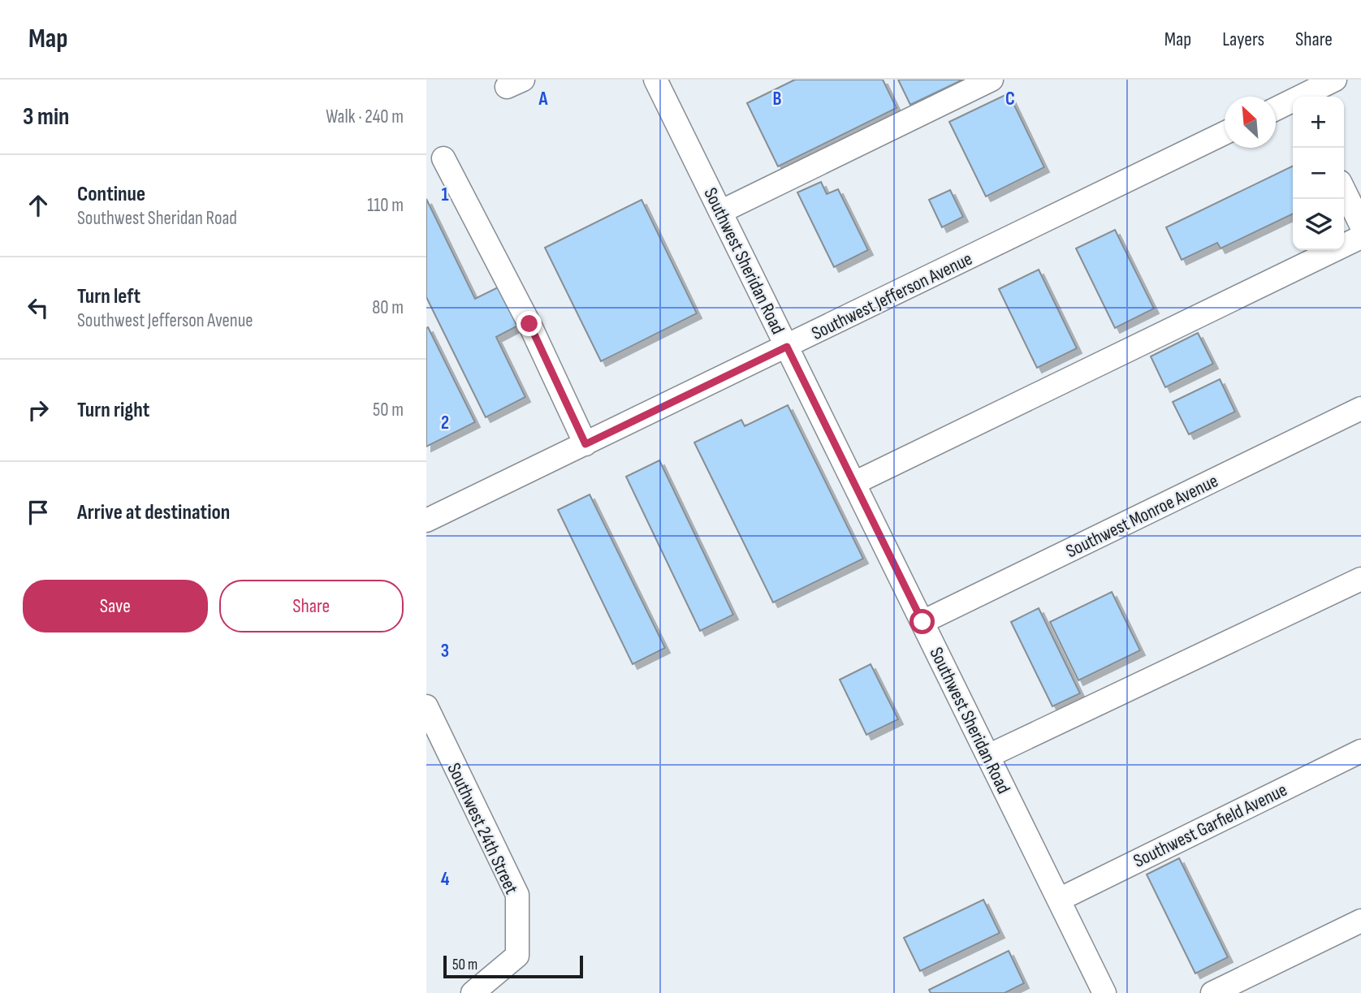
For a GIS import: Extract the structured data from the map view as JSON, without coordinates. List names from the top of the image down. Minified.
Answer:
{"streets":{"street":["Southwest Sheridan Road","Southwest Jefferson Avenue","Southwest Monroe Avenue","Southwest Garfield Avenue","Southwest 24th Street"]},"crossings":[["Southwest Sheridan Road","Southwest Jefferson Avenue"],["Southwest Sheridan Road","Southwest Monroe Avenue"],["Southwest Sheridan Road","Southwest Garfield Avenue"]],"scale_bar":"50 m","north":"top left","page":{"header":"Map","nav":["Map","Layers","Share"],"heading":["3 min","Walk · 240 m"],"map_buttons":["+","−"],"list":[["Continue","Southwest Sheridan Road","110 m"],["Turn left","Southwest Jefferson Avenue","80 m"],["Turn right","50 m"],"Arrive at destination"],"buttons":["Save","Share"],"scale":"50 m"},"grid":{"columns":["A","B","C"],"rows":["1","2","3","4"]}}
